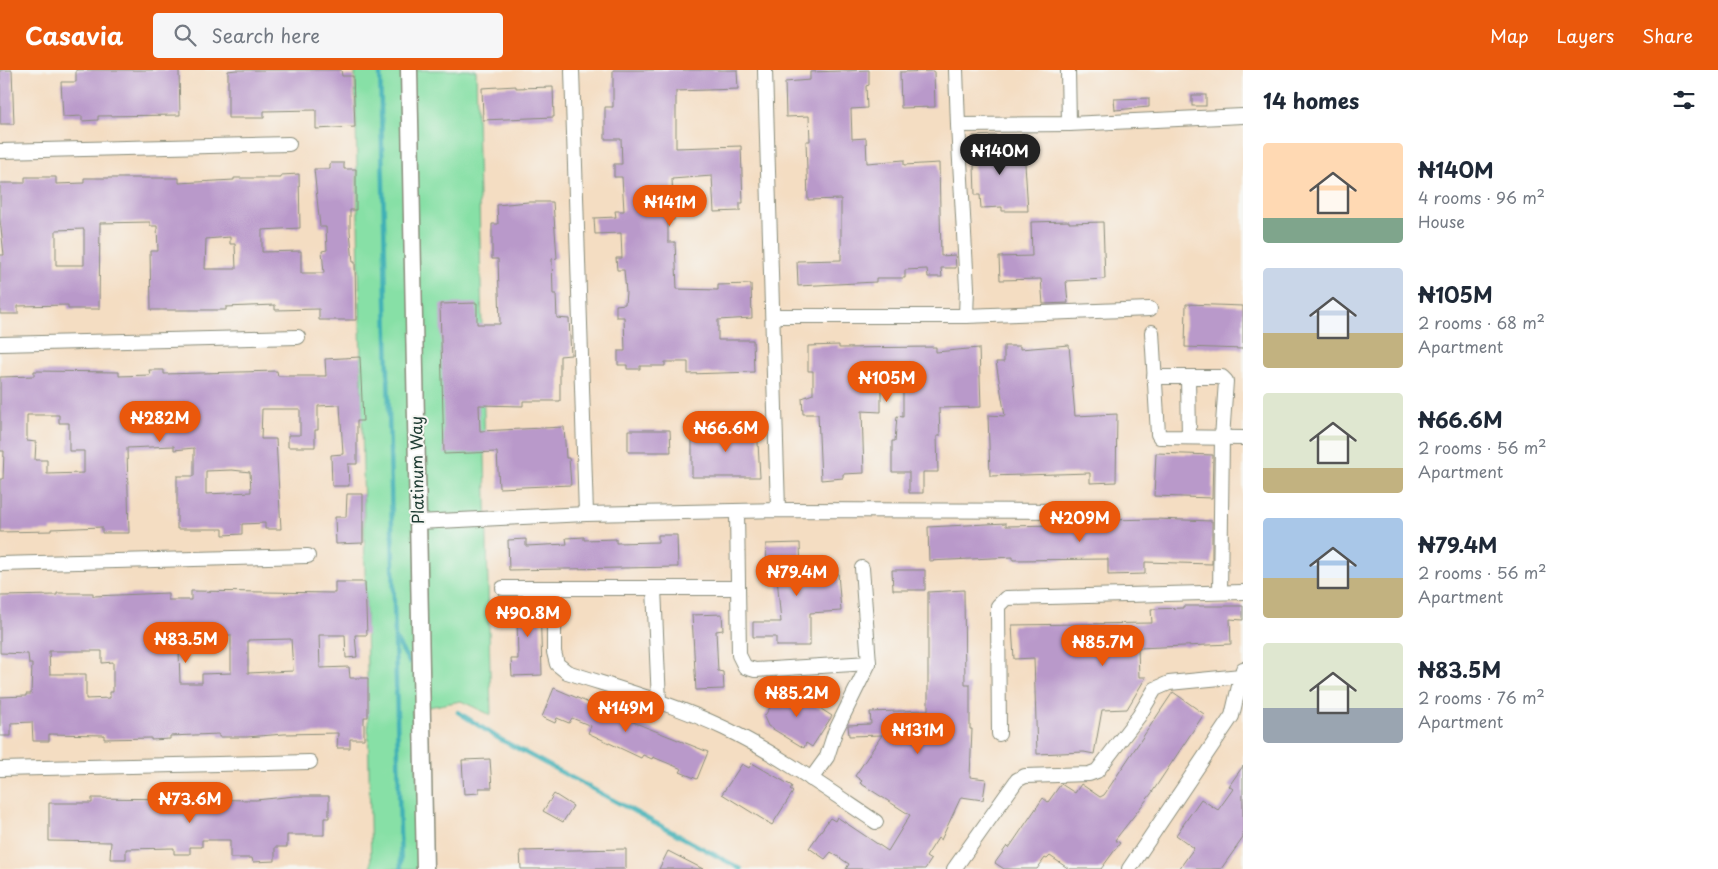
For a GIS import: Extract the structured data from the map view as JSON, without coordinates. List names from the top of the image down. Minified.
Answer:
{"streets":{"street":["Platinum Way"]},"page":{"header":"Casavia","search":"Search here","nav":["Map","Layers","Share"],"heading":"14 homes","list":[{"name":"₦140M","note":"4 rooms · 96 m² · House"},{"name":"₦105M","note":"2 rooms · 68 m² · Apartment"},{"name":"₦66.6M","note":"2 rooms · 56 m² · Apartment"},{"name":"₦79.4M","note":"2 rooms · 56 m² · Apartment"},{"name":"₦83.5M","note":"2 rooms · 76 m² · Apartment"}],"price":["₦140M","₦141M","₦105M","₦282M","₦66.6M","₦209M","₦79.4M","₦90.8M","₦83.5M","₦85.7M","₦85.2M","₦149M","₦131M","₦73.6M"]}}
